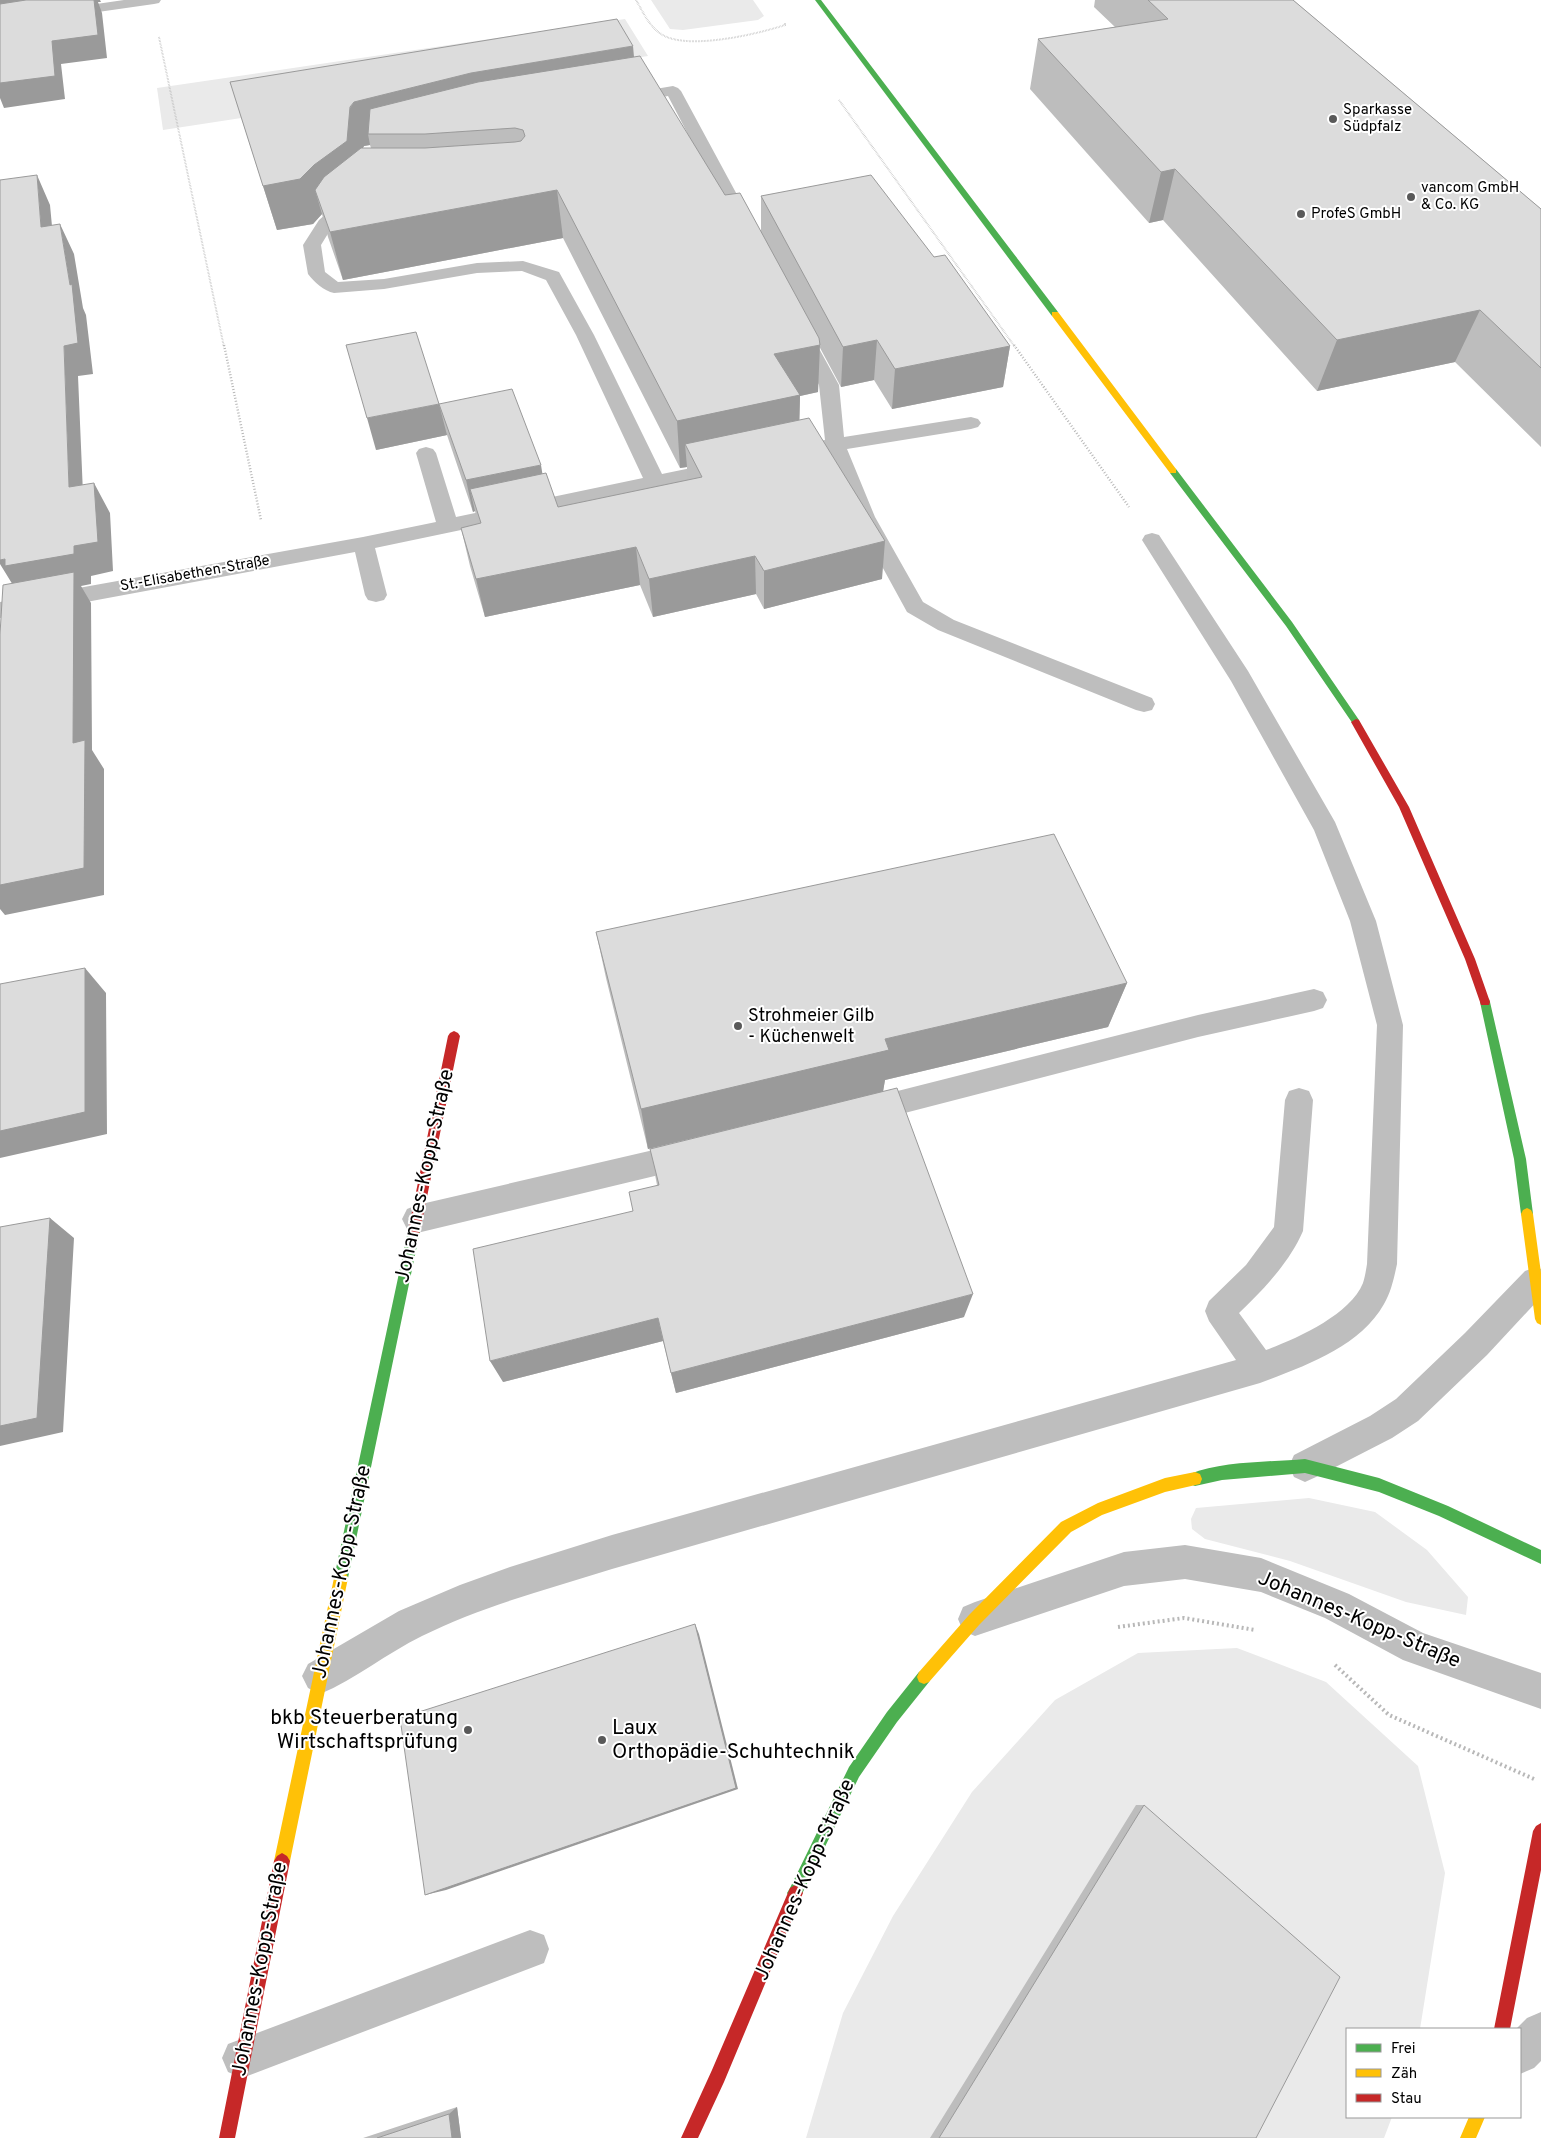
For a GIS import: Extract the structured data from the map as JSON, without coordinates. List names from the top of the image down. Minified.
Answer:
{"streets":{"main road":["Johannes-Kopp-Straße"],"street":["St.-Elisabethen-Straße"]},"places":["Sparkasse Südpfalz","vancom GmbH & Co. KG","ProfeS GmbH","Strohmeier Gilb - Küchenwelt","bkb Steuerberatung Wirtschaftsprüfung","Laux Orthopädie-Schuhtechnik"],"legend":["Frei","Zäh","Stau"]}
